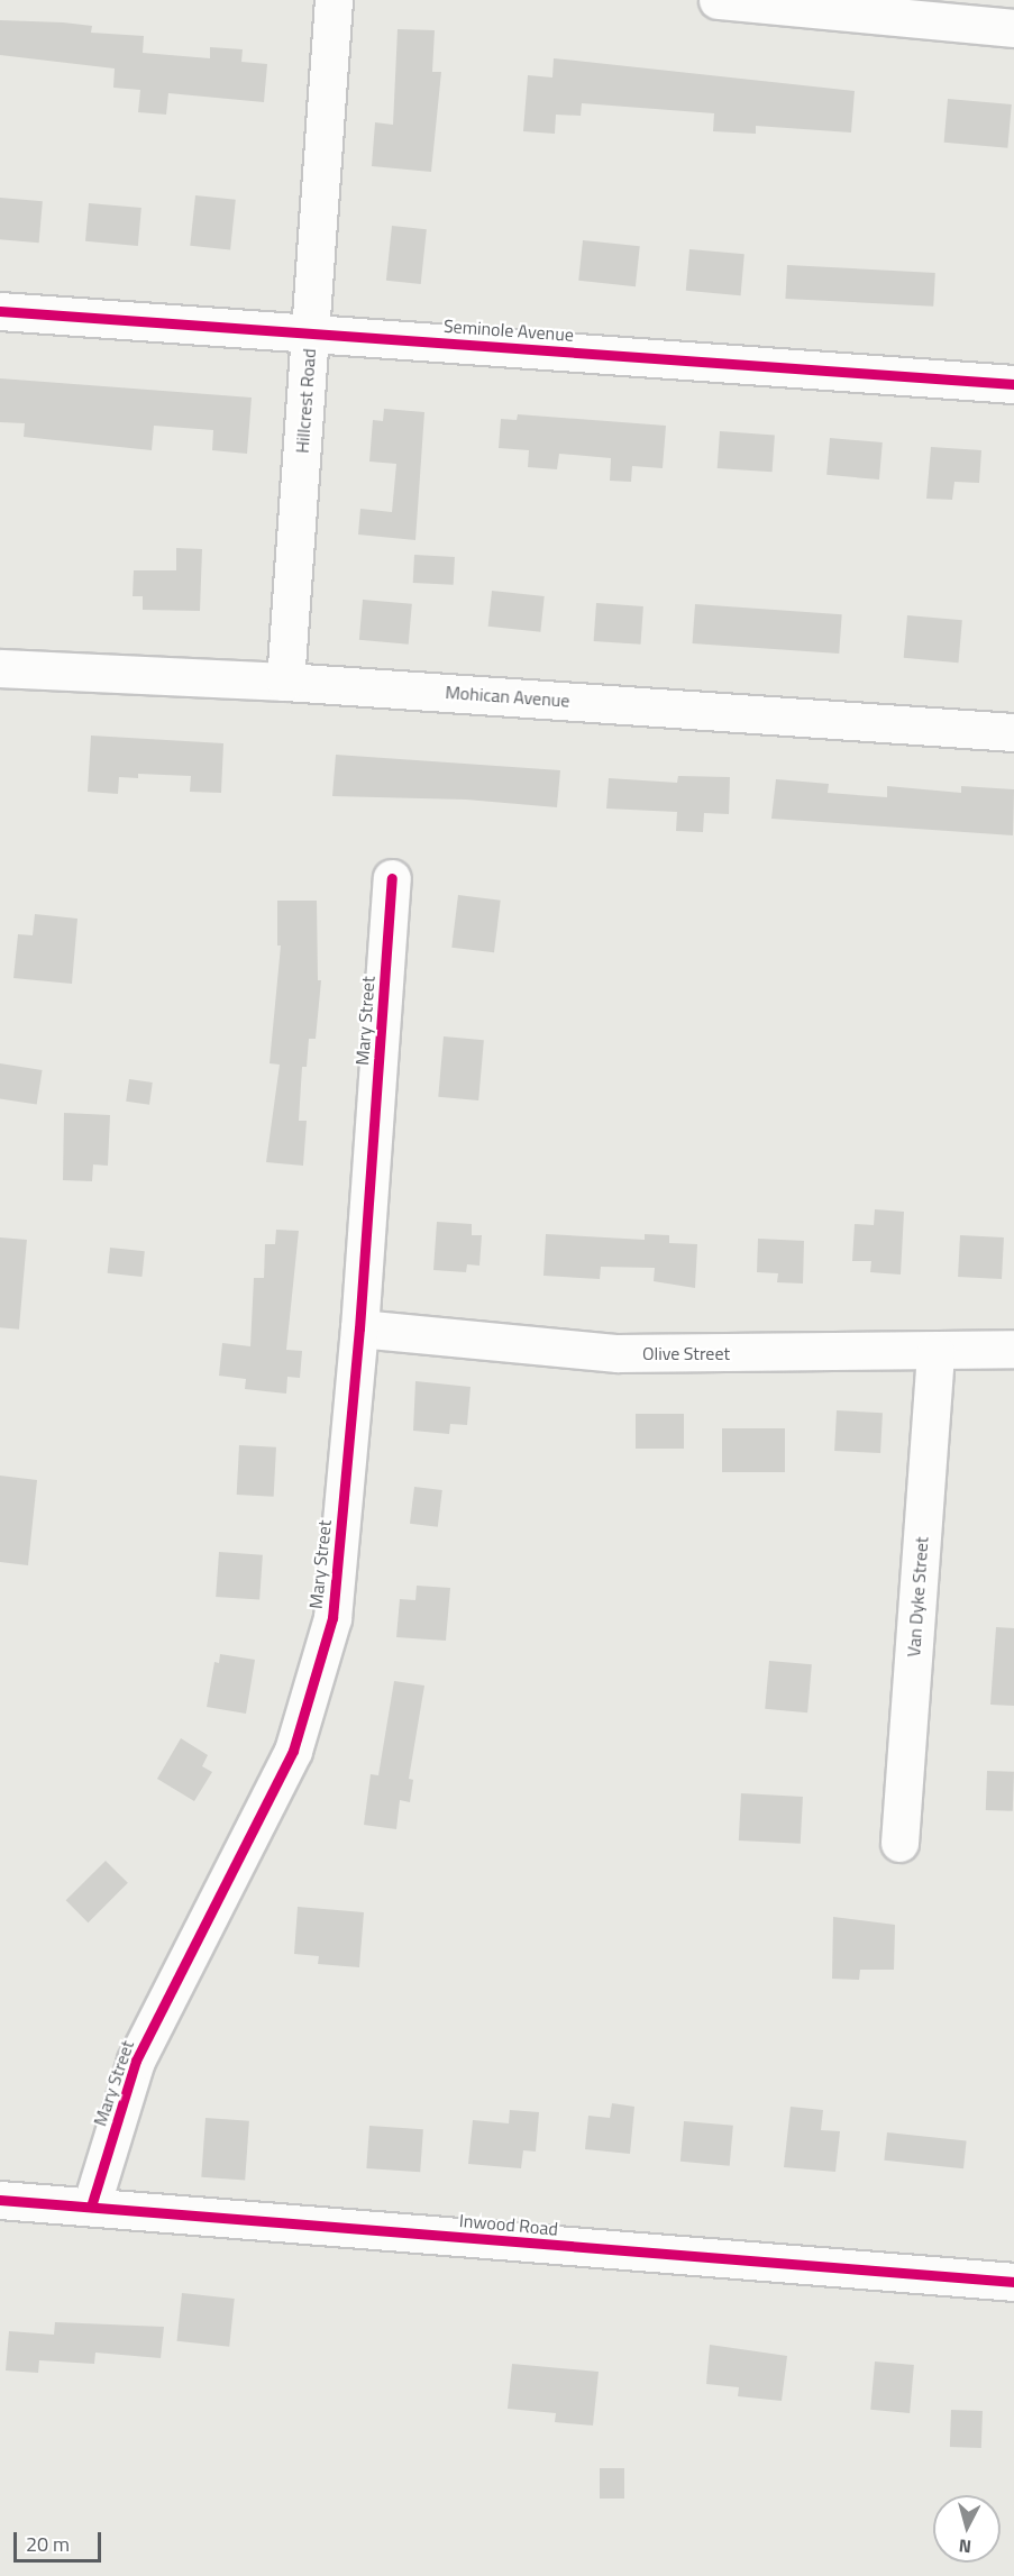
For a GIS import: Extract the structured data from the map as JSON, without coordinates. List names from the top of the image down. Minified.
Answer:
{"streets":{"street":["Seminole Avenue","Hillcrest Road","Mohican Avenue","Mary Street","Olive Street","Van Dyke Street","Inwood Road"]},"crossings":[["Seminole Avenue","Hillcrest Road"],["Hillcrest Road","Mohican Avenue"],["Mary Street","Olive Street"],["Mary Street","Inwood Road"],["Olive Street","Van Dyke Street"]],"scale_bar":"20 m","north":"bottom"}
